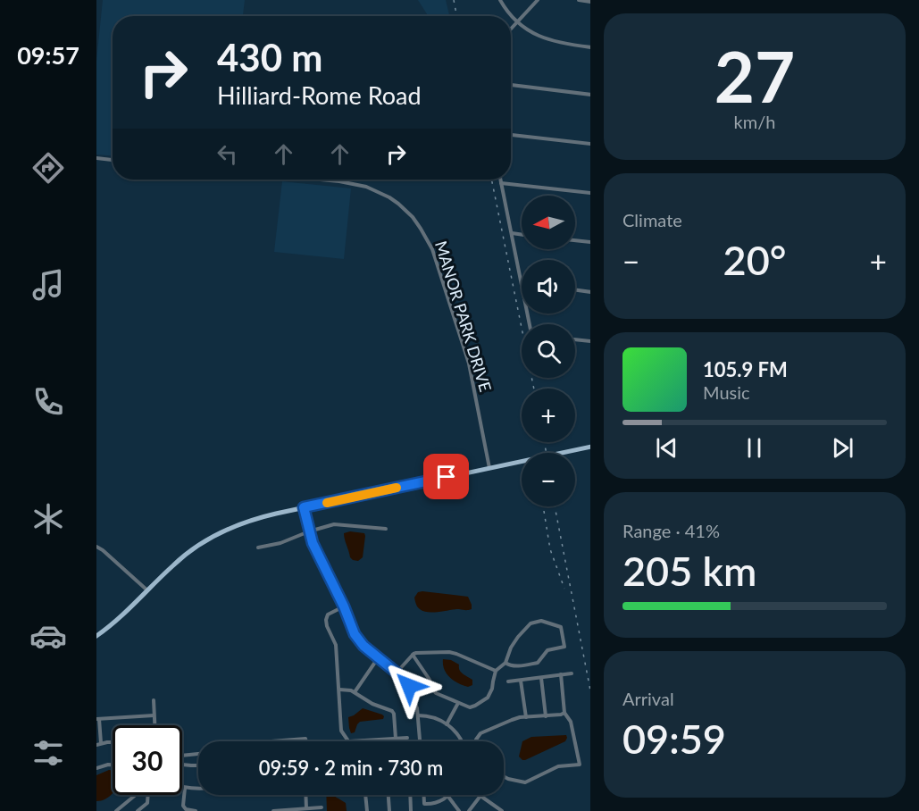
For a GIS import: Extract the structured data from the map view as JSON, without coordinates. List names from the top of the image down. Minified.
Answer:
{"streets":{"street":["MANOR PARK DRIVE"]},"north":"left","page":{"tabs":"09:57","tile":[["27","km/h"],"Climate",["Range · 41%","205 km"],["Arrival","09:59"]],"turn":["430 m","Hilliard-Rome Road"],"map_buttons":["+","−"],"heat":["−","20°","+"],"song":["105.9 FM","Music"],"limit":"30","trip":"09:59 · 2 min · 730 m"}}
